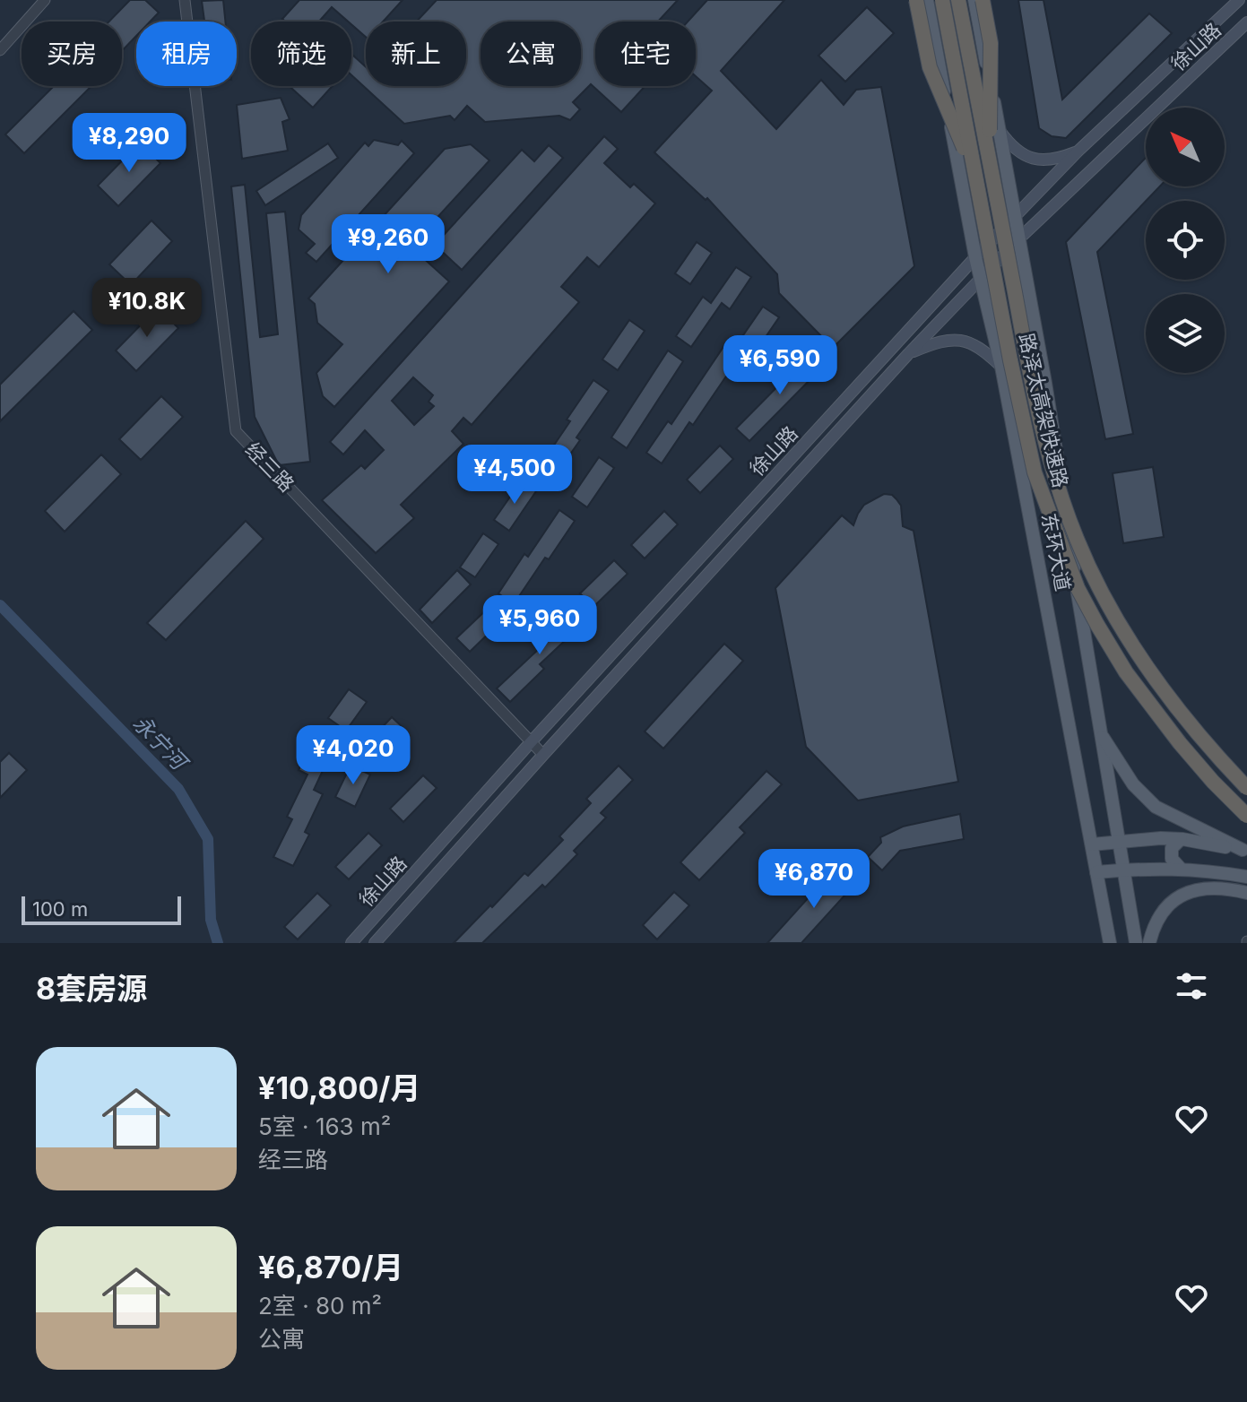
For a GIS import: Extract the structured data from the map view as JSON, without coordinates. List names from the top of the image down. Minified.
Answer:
{"streets":{"highway":["路泽太高架快速路"],"main road":["徐山路","东环大道"],"street":["经三路"]},"crossings":[["徐山路","经三路"],["徐山路","东环大道"]],"water":["永宁河"],"scale_bar":"100 m","north":"top left","page":{"chip":["买房","租房","筛选","新上","公寓","住宅"],"price":["¥8,290","¥9,260","¥10.8K","¥6,590","¥4,500","¥5,960","¥4,020","¥6,870"],"scale":"100 m","heading":"8套房源","list":[{"name":"¥10,800/月","note":"5室 · 163 m² · 经三路"},{"name":"¥6,870/月","note":"2室 · 80 m² · 公寓"}]}}
